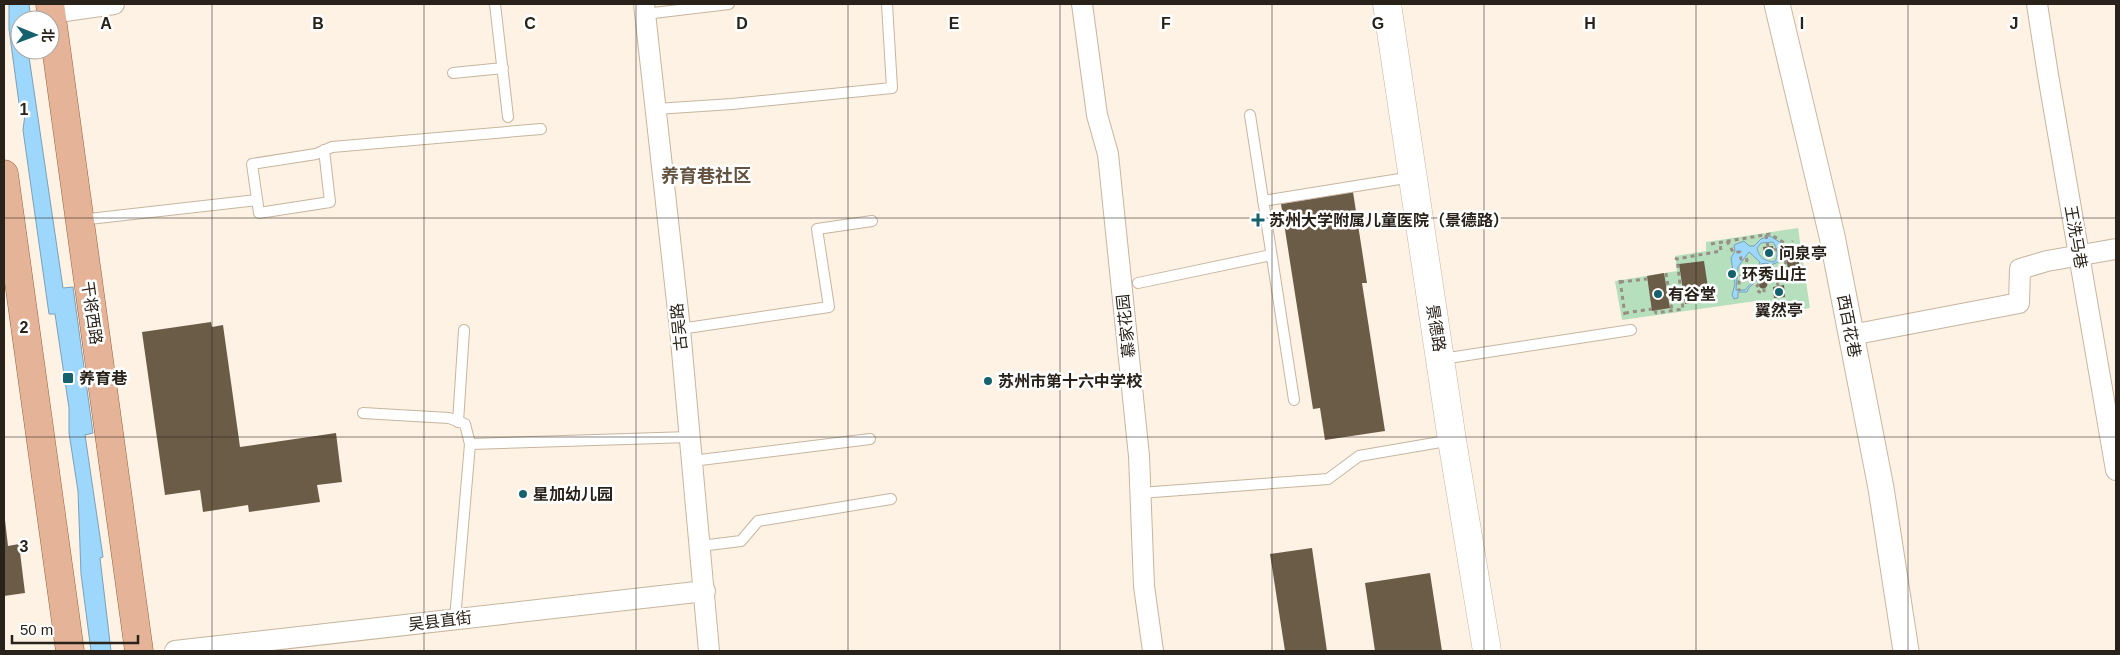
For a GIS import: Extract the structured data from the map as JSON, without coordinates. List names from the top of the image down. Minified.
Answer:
{"streets":{"main road":["干将西路","景德路"],"street":["王洗马巷","慕家花园","西百花巷","古吴路","吴县直街"]},"crossings":[["古吴路","吴县直街"]],"districts":["养育巷社区"],"places":{"health":["苏州大学附属儿童医院（景德路）"],"other":["问泉亭","环秀山庄","翼然亭","有谷堂","苏州市第十六中学校","星加幼儿园"],"transit":["养育巷"]},"scale_bar":"50 m","north":"right","grid":{"columns":["A","B","C","D","E","F","G","H","I","J"],"rows":["1","2","3"]}}
